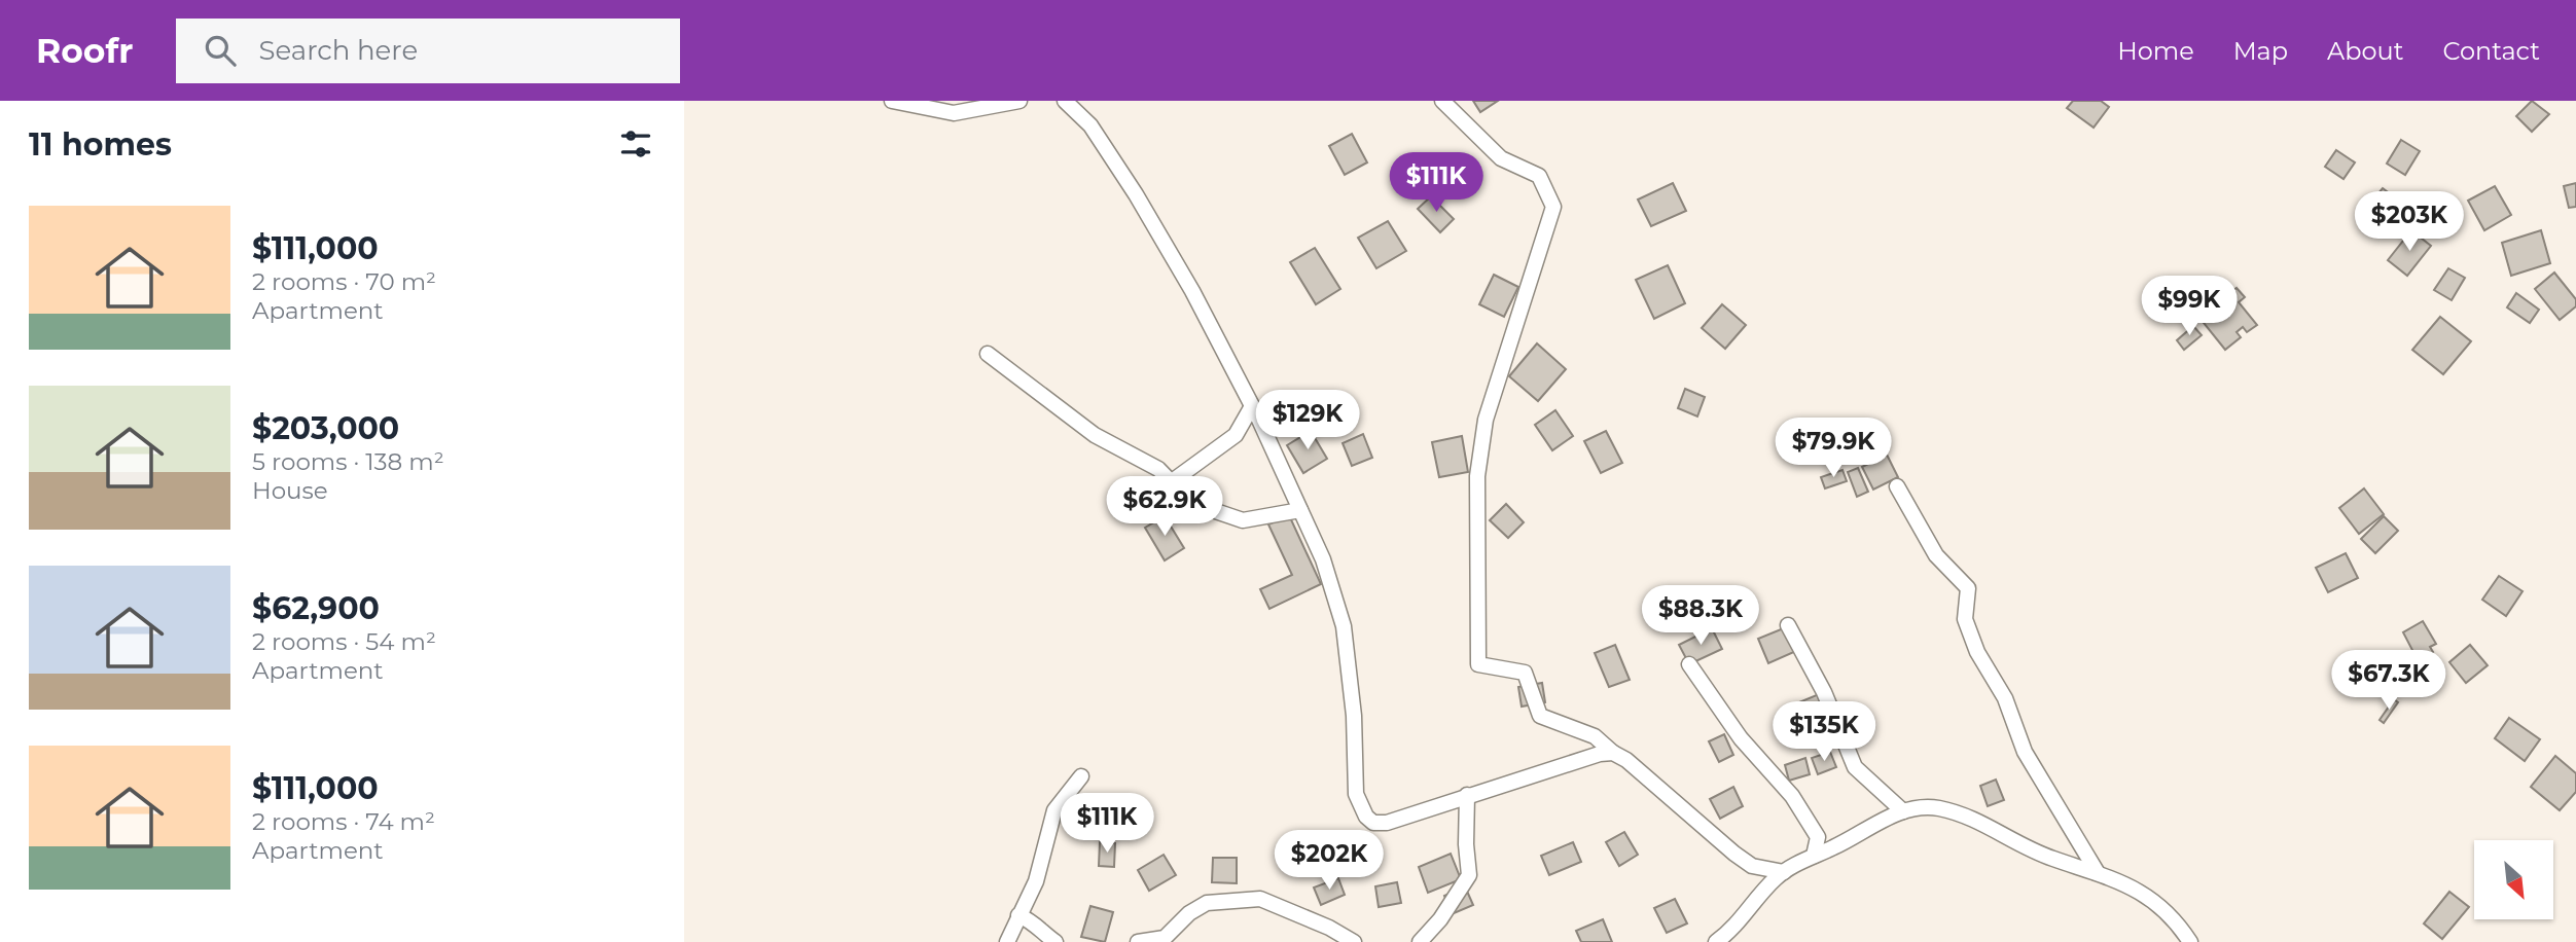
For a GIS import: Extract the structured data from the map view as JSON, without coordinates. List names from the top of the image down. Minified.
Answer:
{"north":"bottom right","page":{"header":"Roofr","search":"Search here","nav":["Home","Map","About","Contact"],"heading":"11 homes","price":["$111K","$203K","$99K","$129K","$79.9K","$62.9K","$88.3K","$67.3K","$135K","$111K","$202K"],"list":[{"name":"$111,000","note":"2 rooms · 70 m² · Apartment"},{"name":"$203,000","note":"5 rooms · 138 m² · House"},{"name":"$62,900","note":"2 rooms · 54 m² · Apartment"},{"name":"$111,000","note":"2 rooms · 74 m² · Apartment"}]}}
